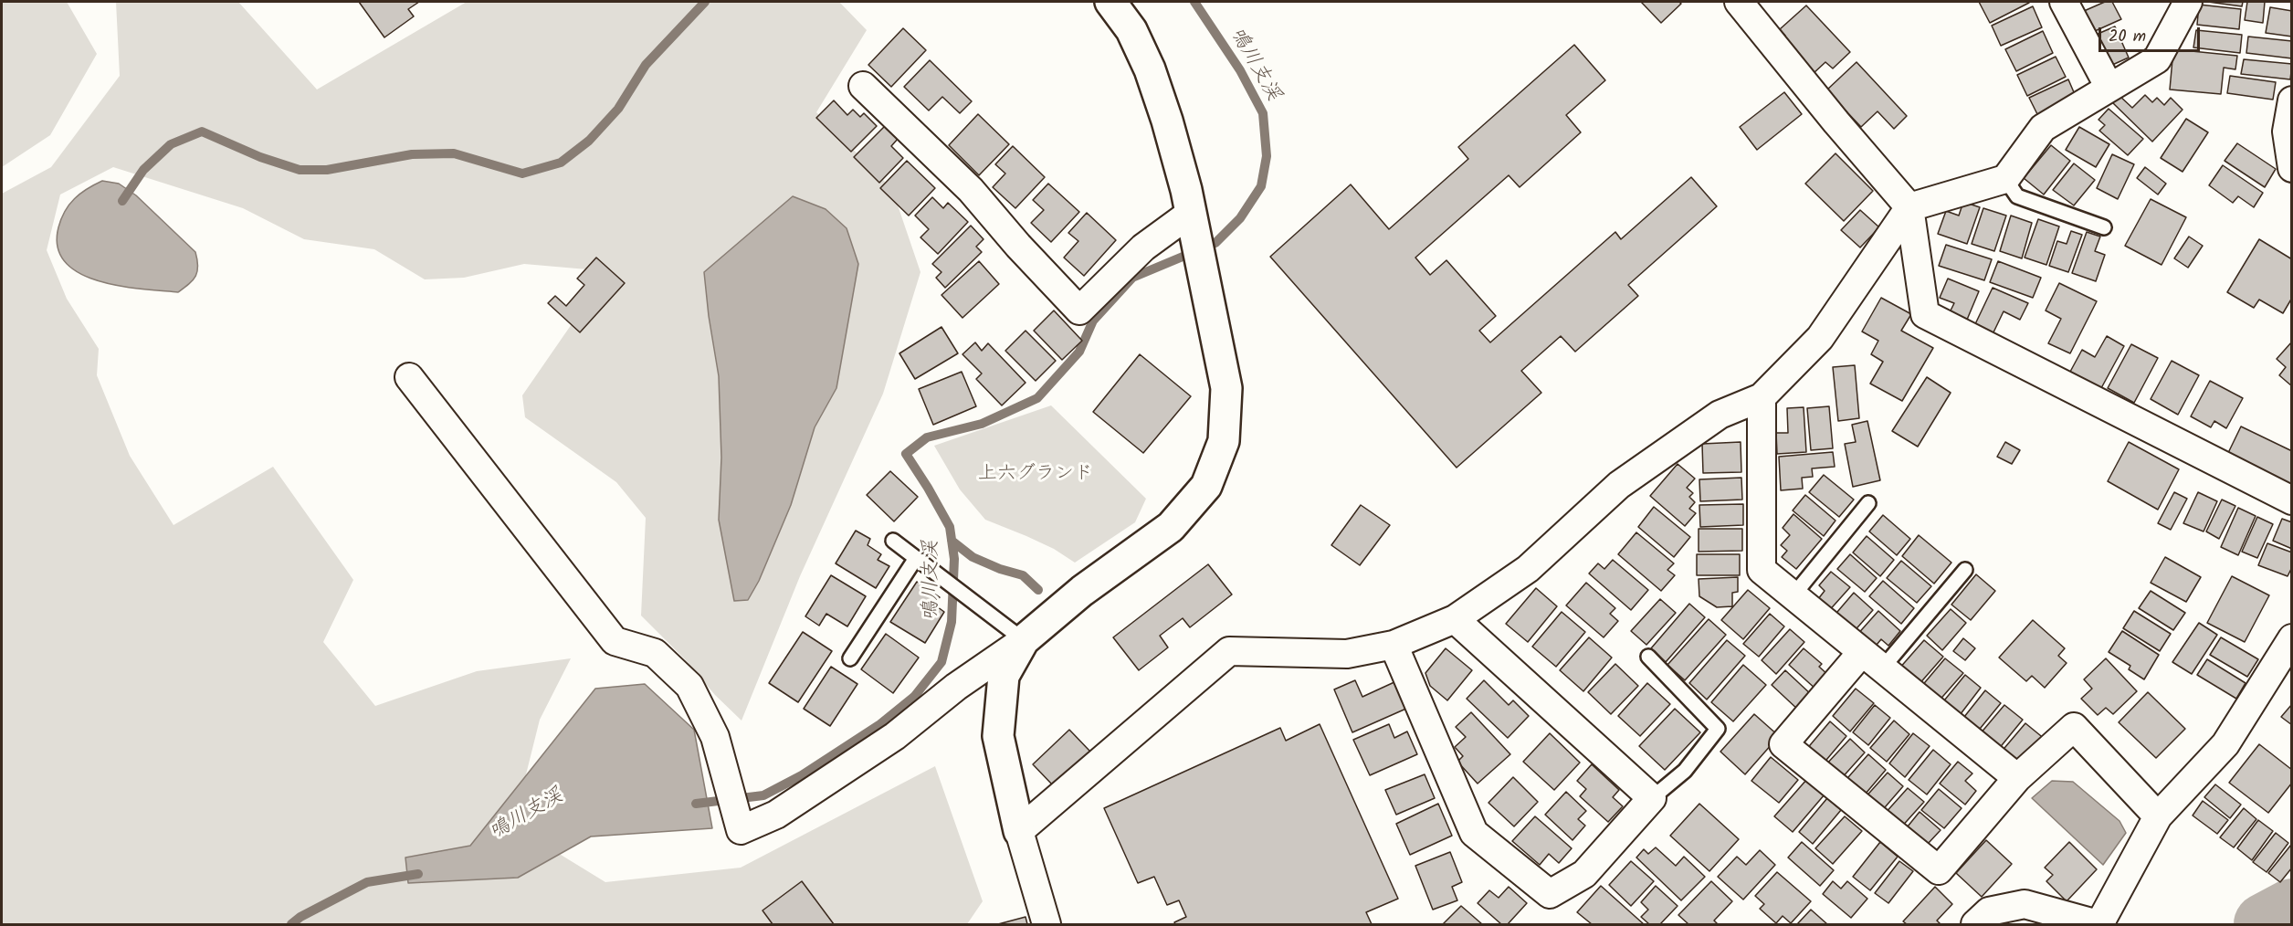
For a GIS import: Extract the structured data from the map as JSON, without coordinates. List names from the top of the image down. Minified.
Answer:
{"water":["鳴川支渓"],"parks":["上六グランド"],"scale_bar":"20 m"}
